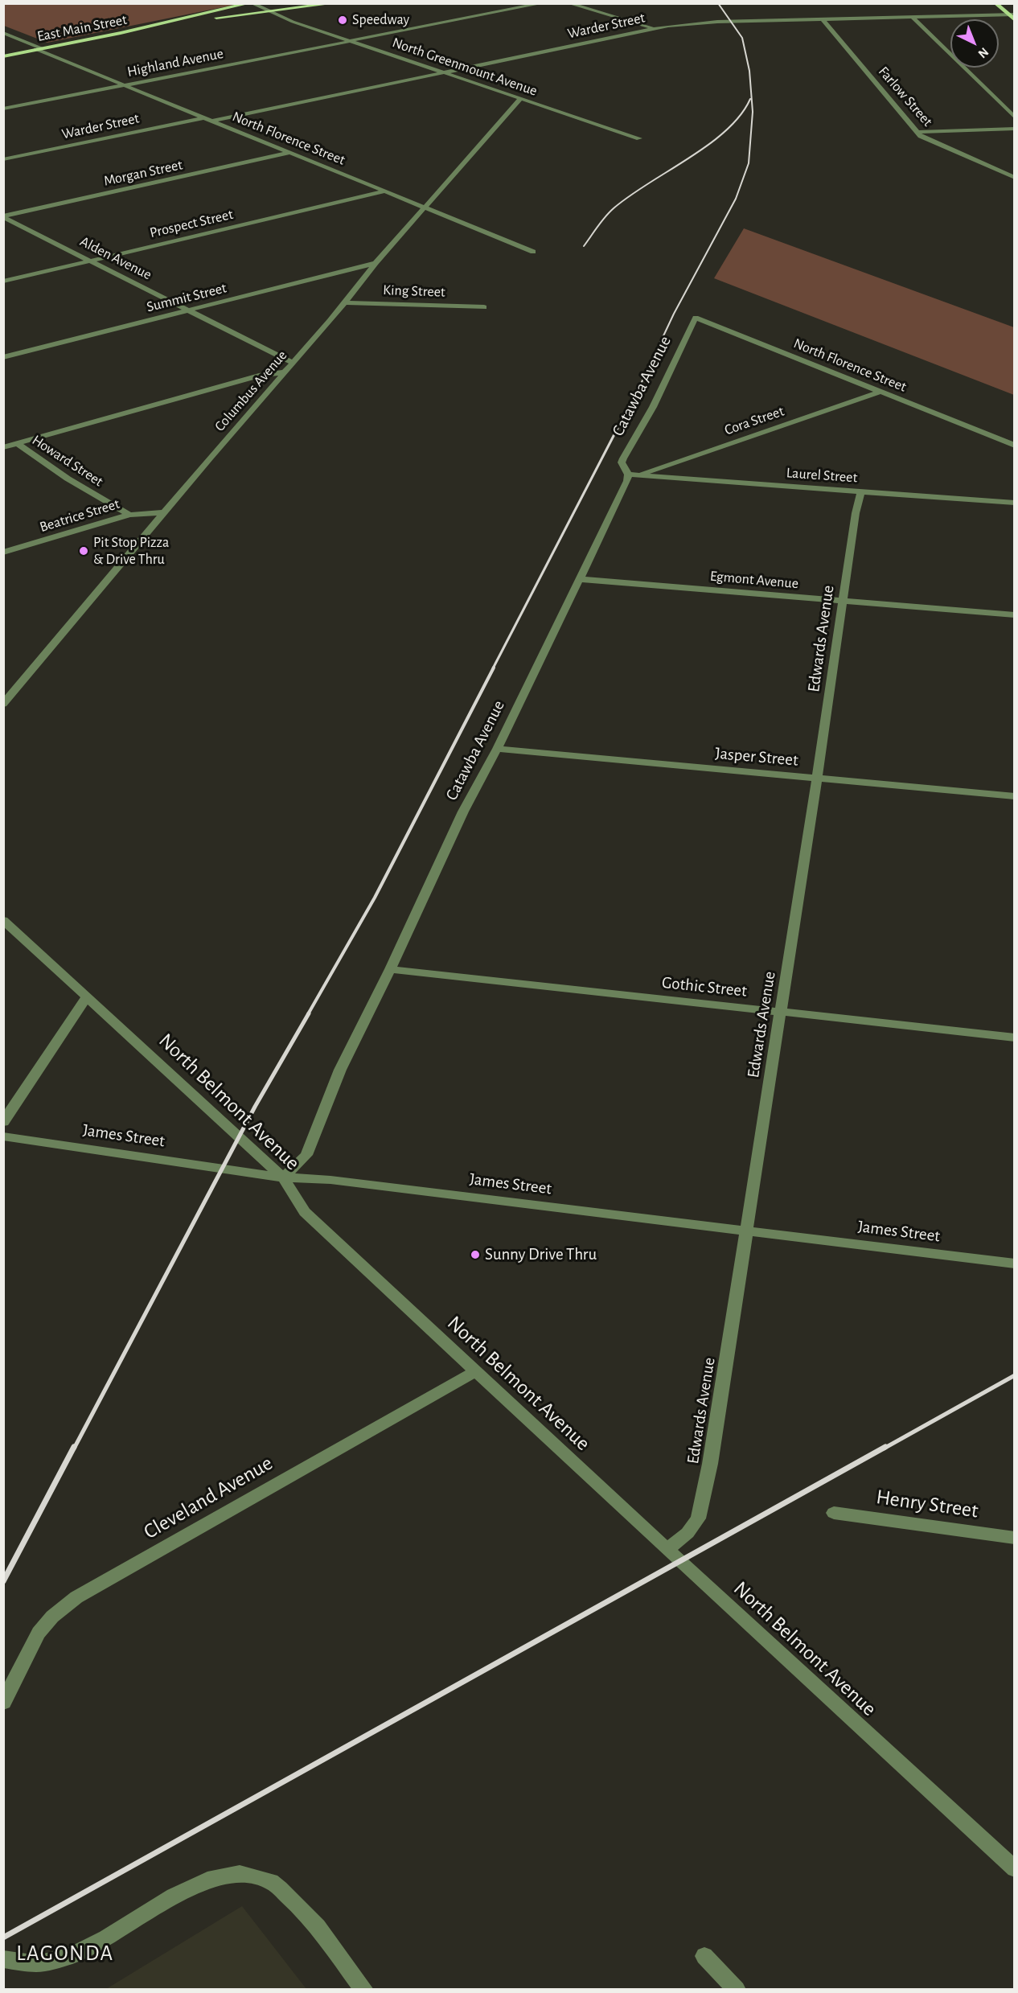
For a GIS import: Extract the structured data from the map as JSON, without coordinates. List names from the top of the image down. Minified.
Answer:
{"streets":{"main road":["East Main Street"],"street":["Warder Street","Highland Avenue","North Greenmount Avenue","Farlow Street","North Florence Street","Morgan Street","Prospect Street","Alden Avenue","King Street","Summit Street","Catawba Avenue","Columbus Avenue","Cora Street","Howard Street","Laurel Street","Beatrice Street","Egmont Avenue","Edwards Avenue","Jasper Street","Gothic Street","North Belmont Avenue","James Street","Cleveland Avenue","Henry Street"]},"crossings":[["Warder Street","North Greenmount Avenue"],["Warder Street","Farlow Street"],["Warder Street","North Florence Street"],["East Main Street","North Greenmount Avenue"],["East Main Street","North Florence Street"],["Highland Avenue","North Greenmount Avenue"],["Highland Avenue","North Florence Street"],["North Greenmount Avenue","Columbus Avenue"],["North Florence Street","Morgan Street"],["North Florence Street","Prospect Street"],["North Florence Street","Catawba Avenue"],["North Florence Street","Columbus Avenue"],["North Florence Street","Cora Street"],["Morgan Street","Alden Avenue"],["Prospect Street","Alden Avenue"],["Alden Avenue","Summit Street"],["Alden Avenue","Columbus Avenue"],["King Street","Columbus Avenue"],["Summit Street","Columbus Avenue"],["Catawba Avenue","Cora Street"],["Catawba Avenue","Laurel Street"],["Catawba Avenue","Egmont Avenue"],["Catawba Avenue","Jasper Street"],["Catawba Avenue","Gothic Street"],["Catawba Avenue","North Belmont Avenue"],["Catawba Avenue","James Street"],["Columbus Avenue","Beatrice Street"],["Cora Street","Laurel Street"],["Howard Street","Beatrice Street"],["Laurel Street","Edwards Avenue"],["Egmont Avenue","Edwards Avenue"],["Edwards Avenue","Jasper Street"],["Edwards Avenue","Gothic Street"],["Edwards Avenue","North Belmont Avenue"],["Edwards Avenue","James Street"],["North Belmont Avenue","James Street"],["North Belmont Avenue","Cleveland Avenue"]],"districts":["LAGONDA"],"places":["Speedway","Pit Stop Pizza & Drive Thru","Sunny Drive Thru"],"north":"bottom right"}
